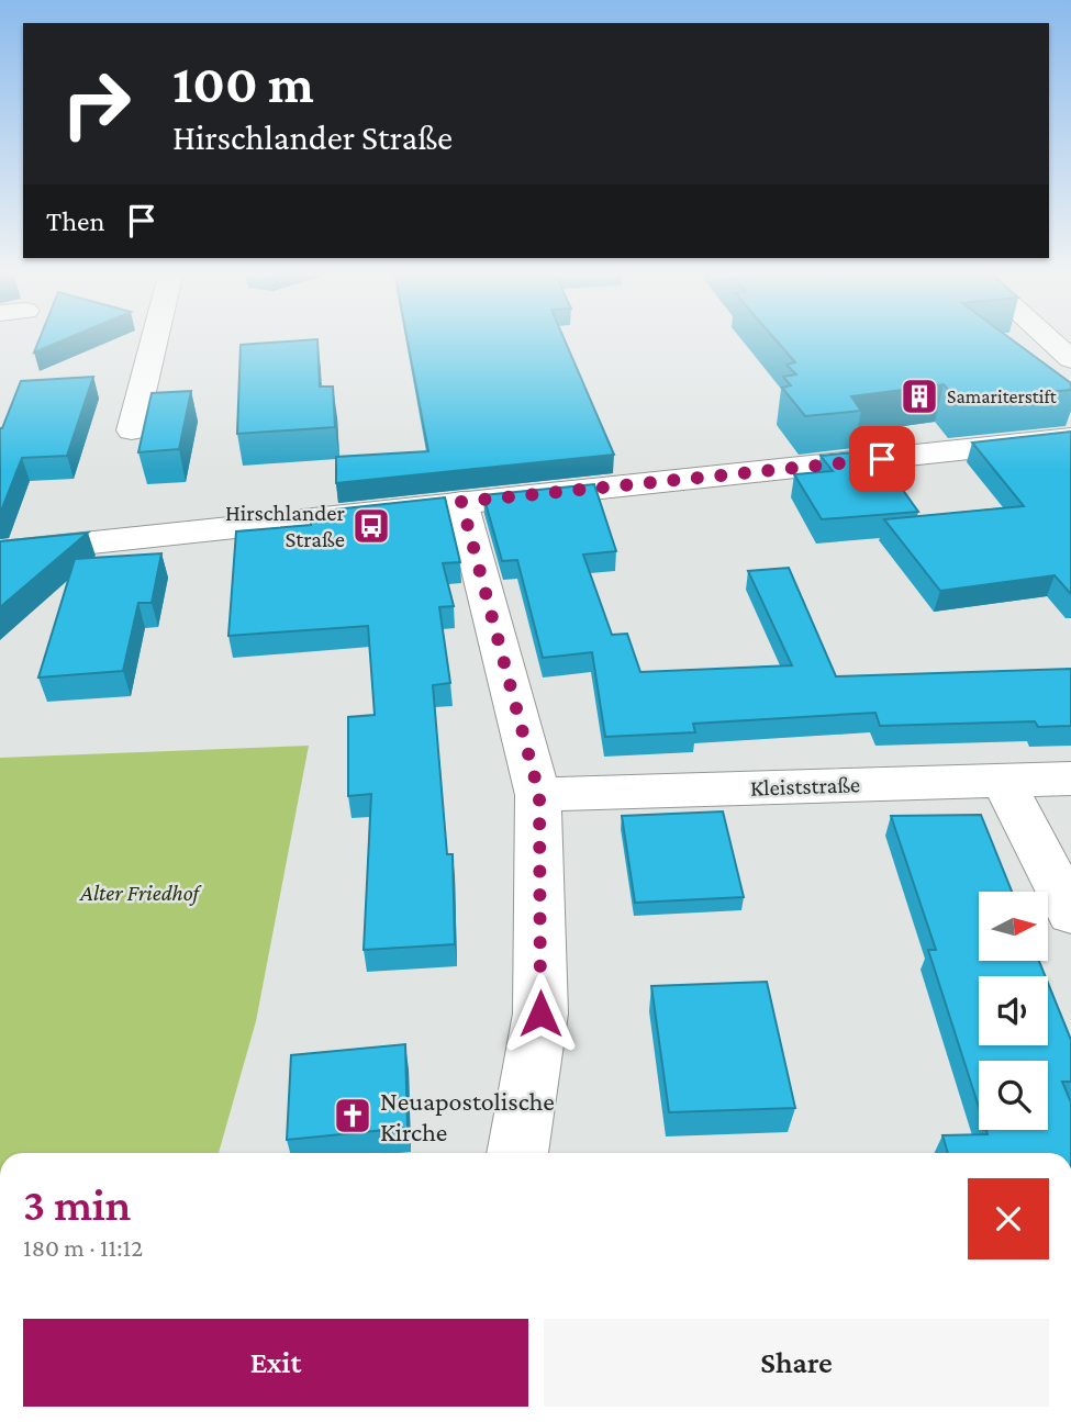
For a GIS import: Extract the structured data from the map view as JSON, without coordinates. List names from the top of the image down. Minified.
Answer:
{"streets":{"street":["Kleiststraße"]},"parks":["Alter Friedhof"],"places":{"building":["Samariterstift"],"bus stop":["Hirschlander Straße"],"church":["Neuapostolische Kirche"]},"north":"right","page":{"turn":["100 m","Hirschlander Straße"],"then":"Then","heading":["3 min","180 m · 11:12"],"buttons":["Exit","Share"]}}
